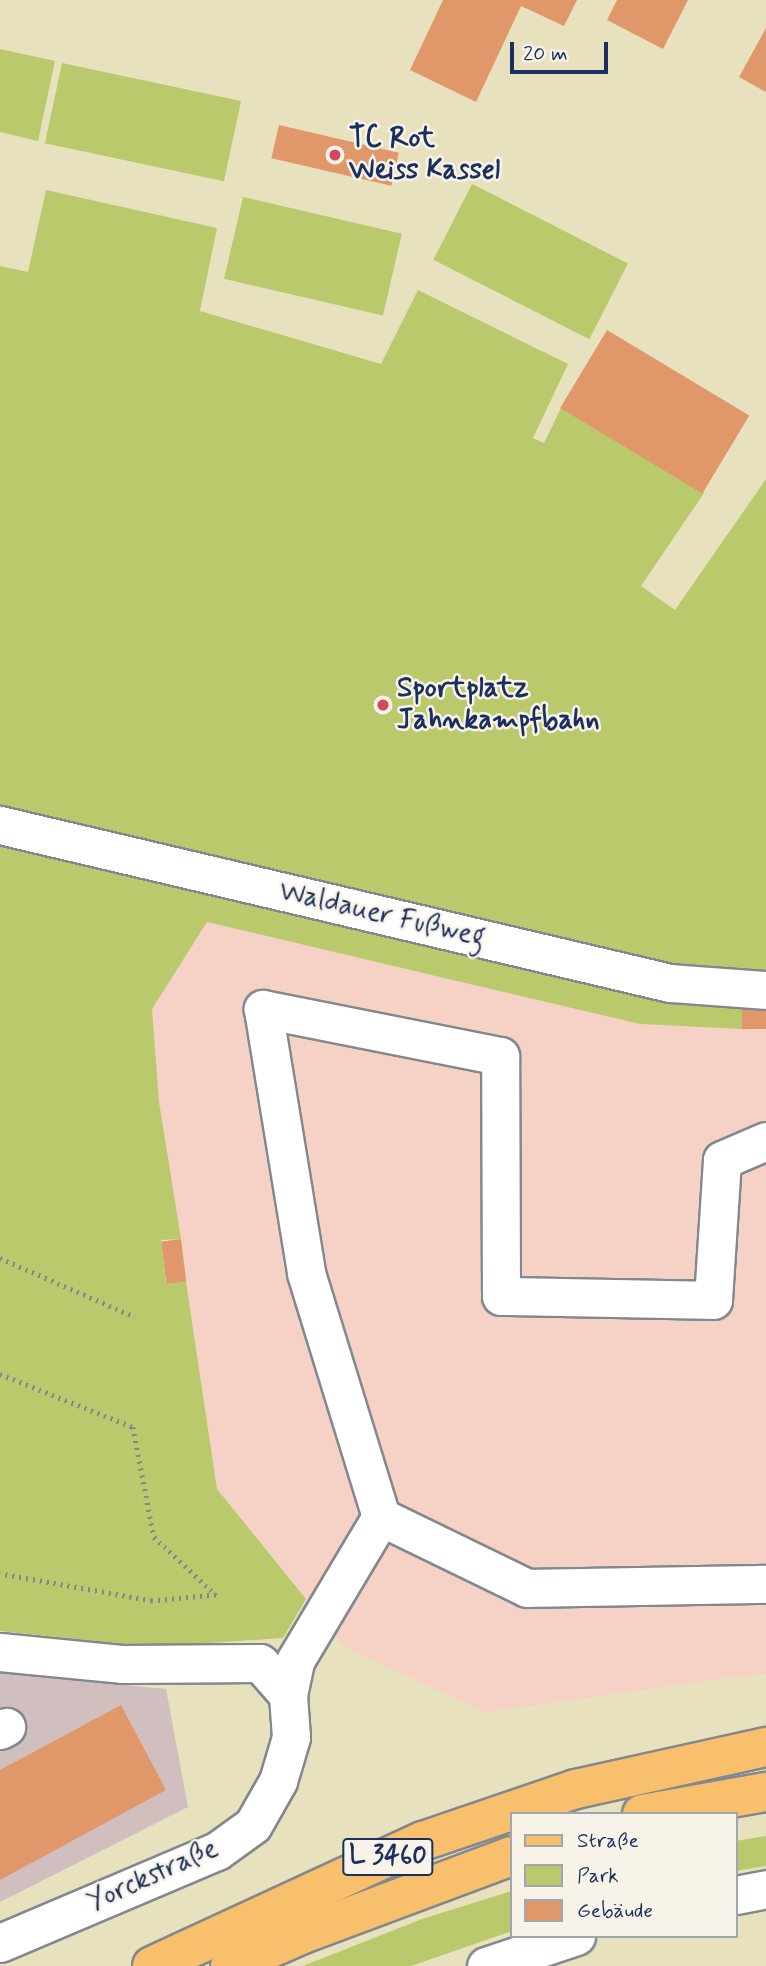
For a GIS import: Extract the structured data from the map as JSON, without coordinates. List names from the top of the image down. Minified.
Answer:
{"streets":{"main road":["L 3460"],"street":["Waldauer Fußweg","Yorckstraße"]},"places":["TC Rot Weiss Kassel","Sportplatz Jahnkampfbahn"],"legend":["Straße","Park","Gebäude"],"scale_bar":"20 m"}
